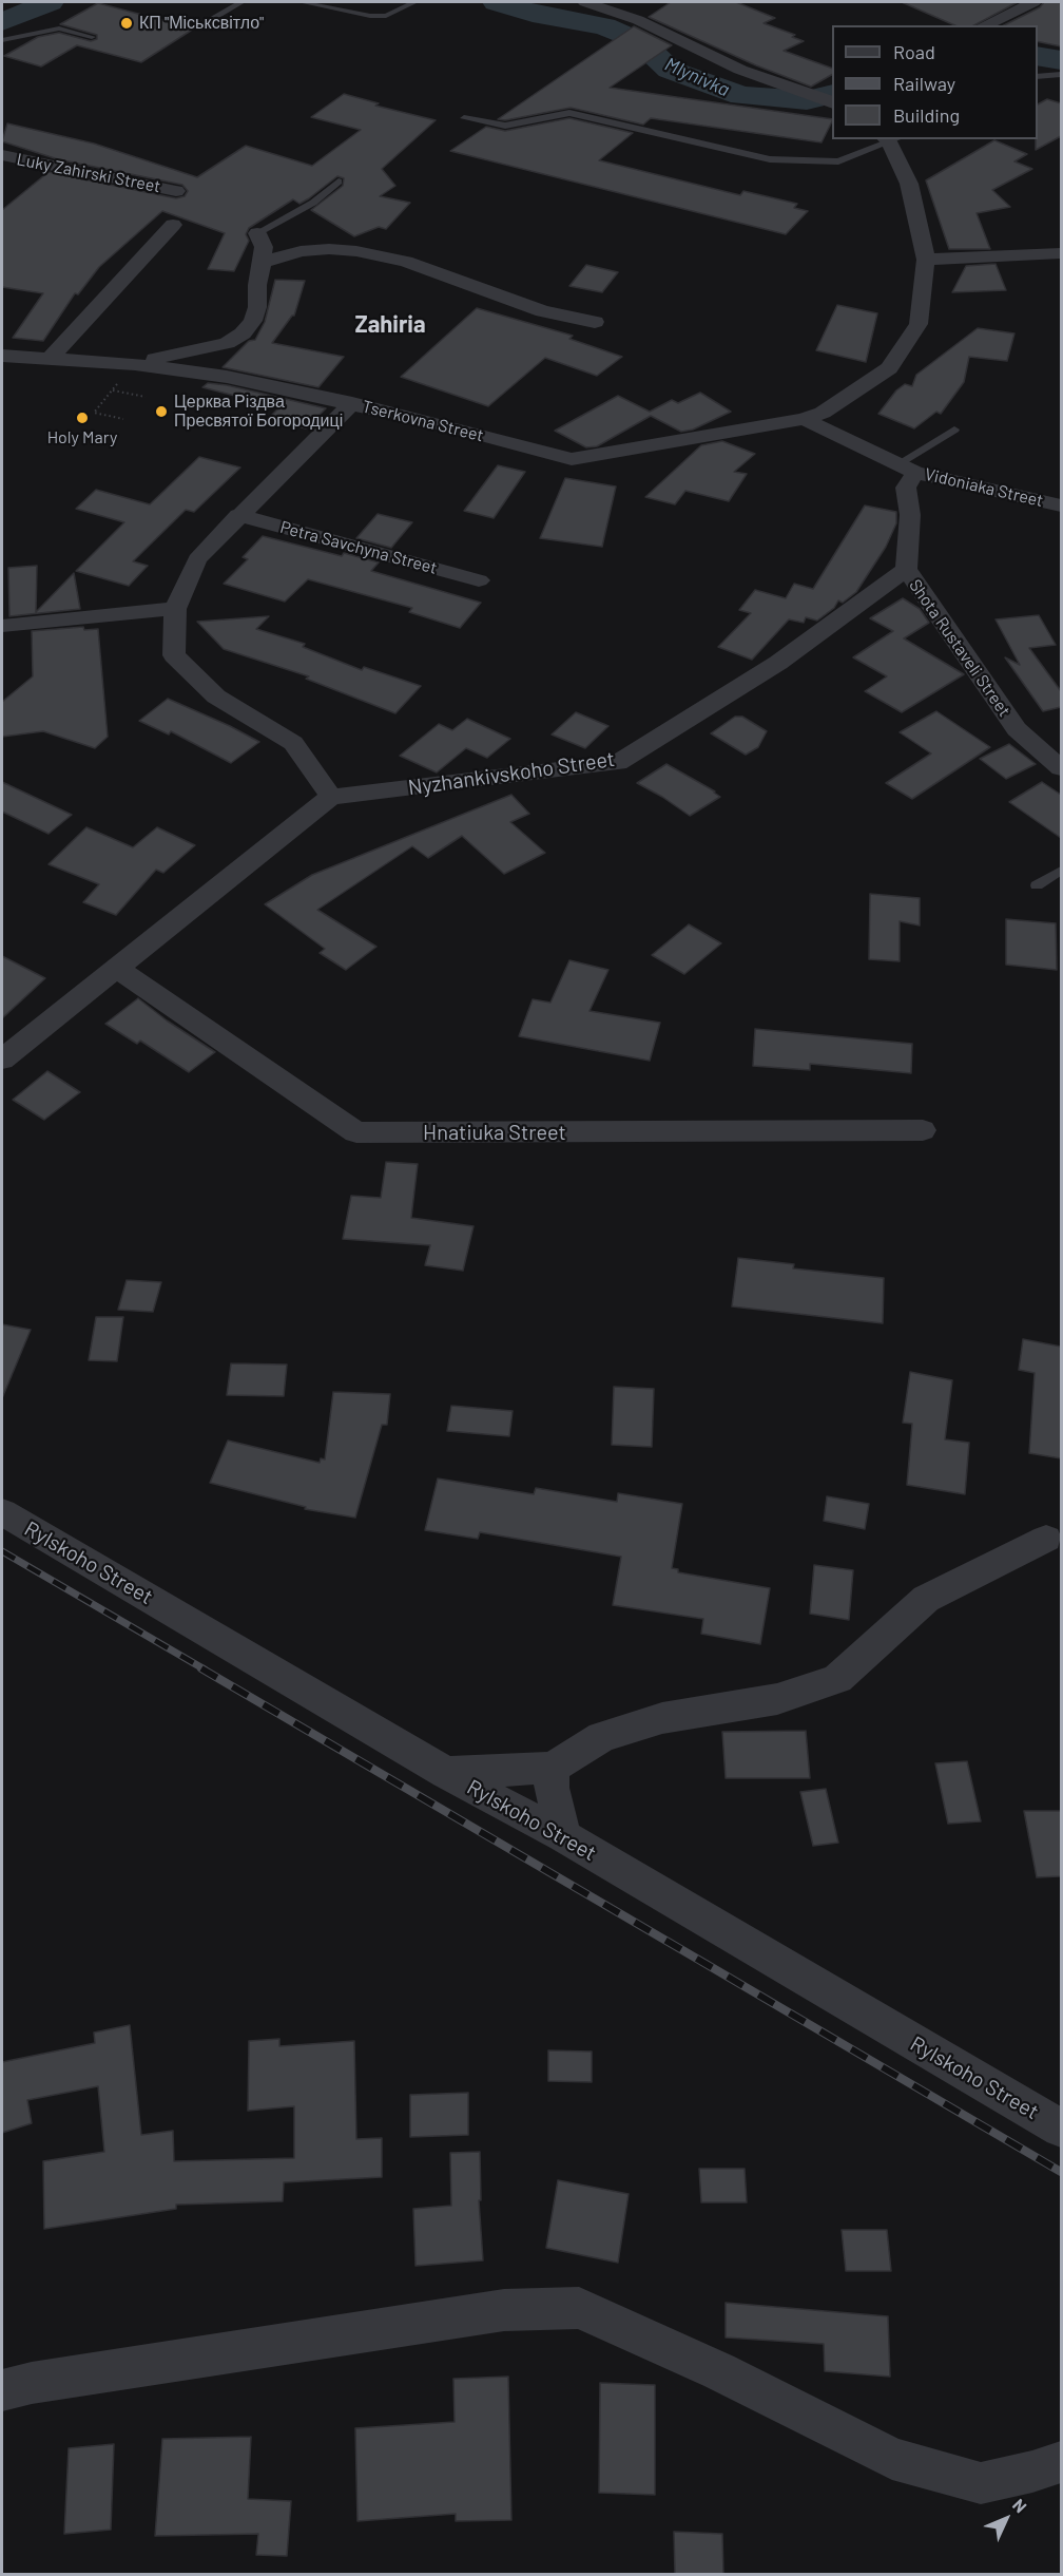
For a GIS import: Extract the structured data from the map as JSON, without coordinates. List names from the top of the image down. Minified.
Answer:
{"streets":{"street":["Luky Zahirski Street","Tserkovna Street","Vidoniaka Street","Petra Savchyna Street","Shota Rustaveli Street","Nyzhankivskoho Street","Hnatiuka Street","Rylskoho Street"]},"crossings":[["Tserkovna Street","Vidoniaka Street"],["Vidoniaka Street","Shota Rustaveli Street"],["Shota Rustaveli Street","Nyzhankivskoho Street"]],"districts":["Zahiria"],"water":["Mlynivka"],"places":["КП \"Міськсвітло\"","Церква Різдва Пресвятої Богородиці","Holy Mary"],"legend":["Road","Railway","Building"],"north":"top right"}
